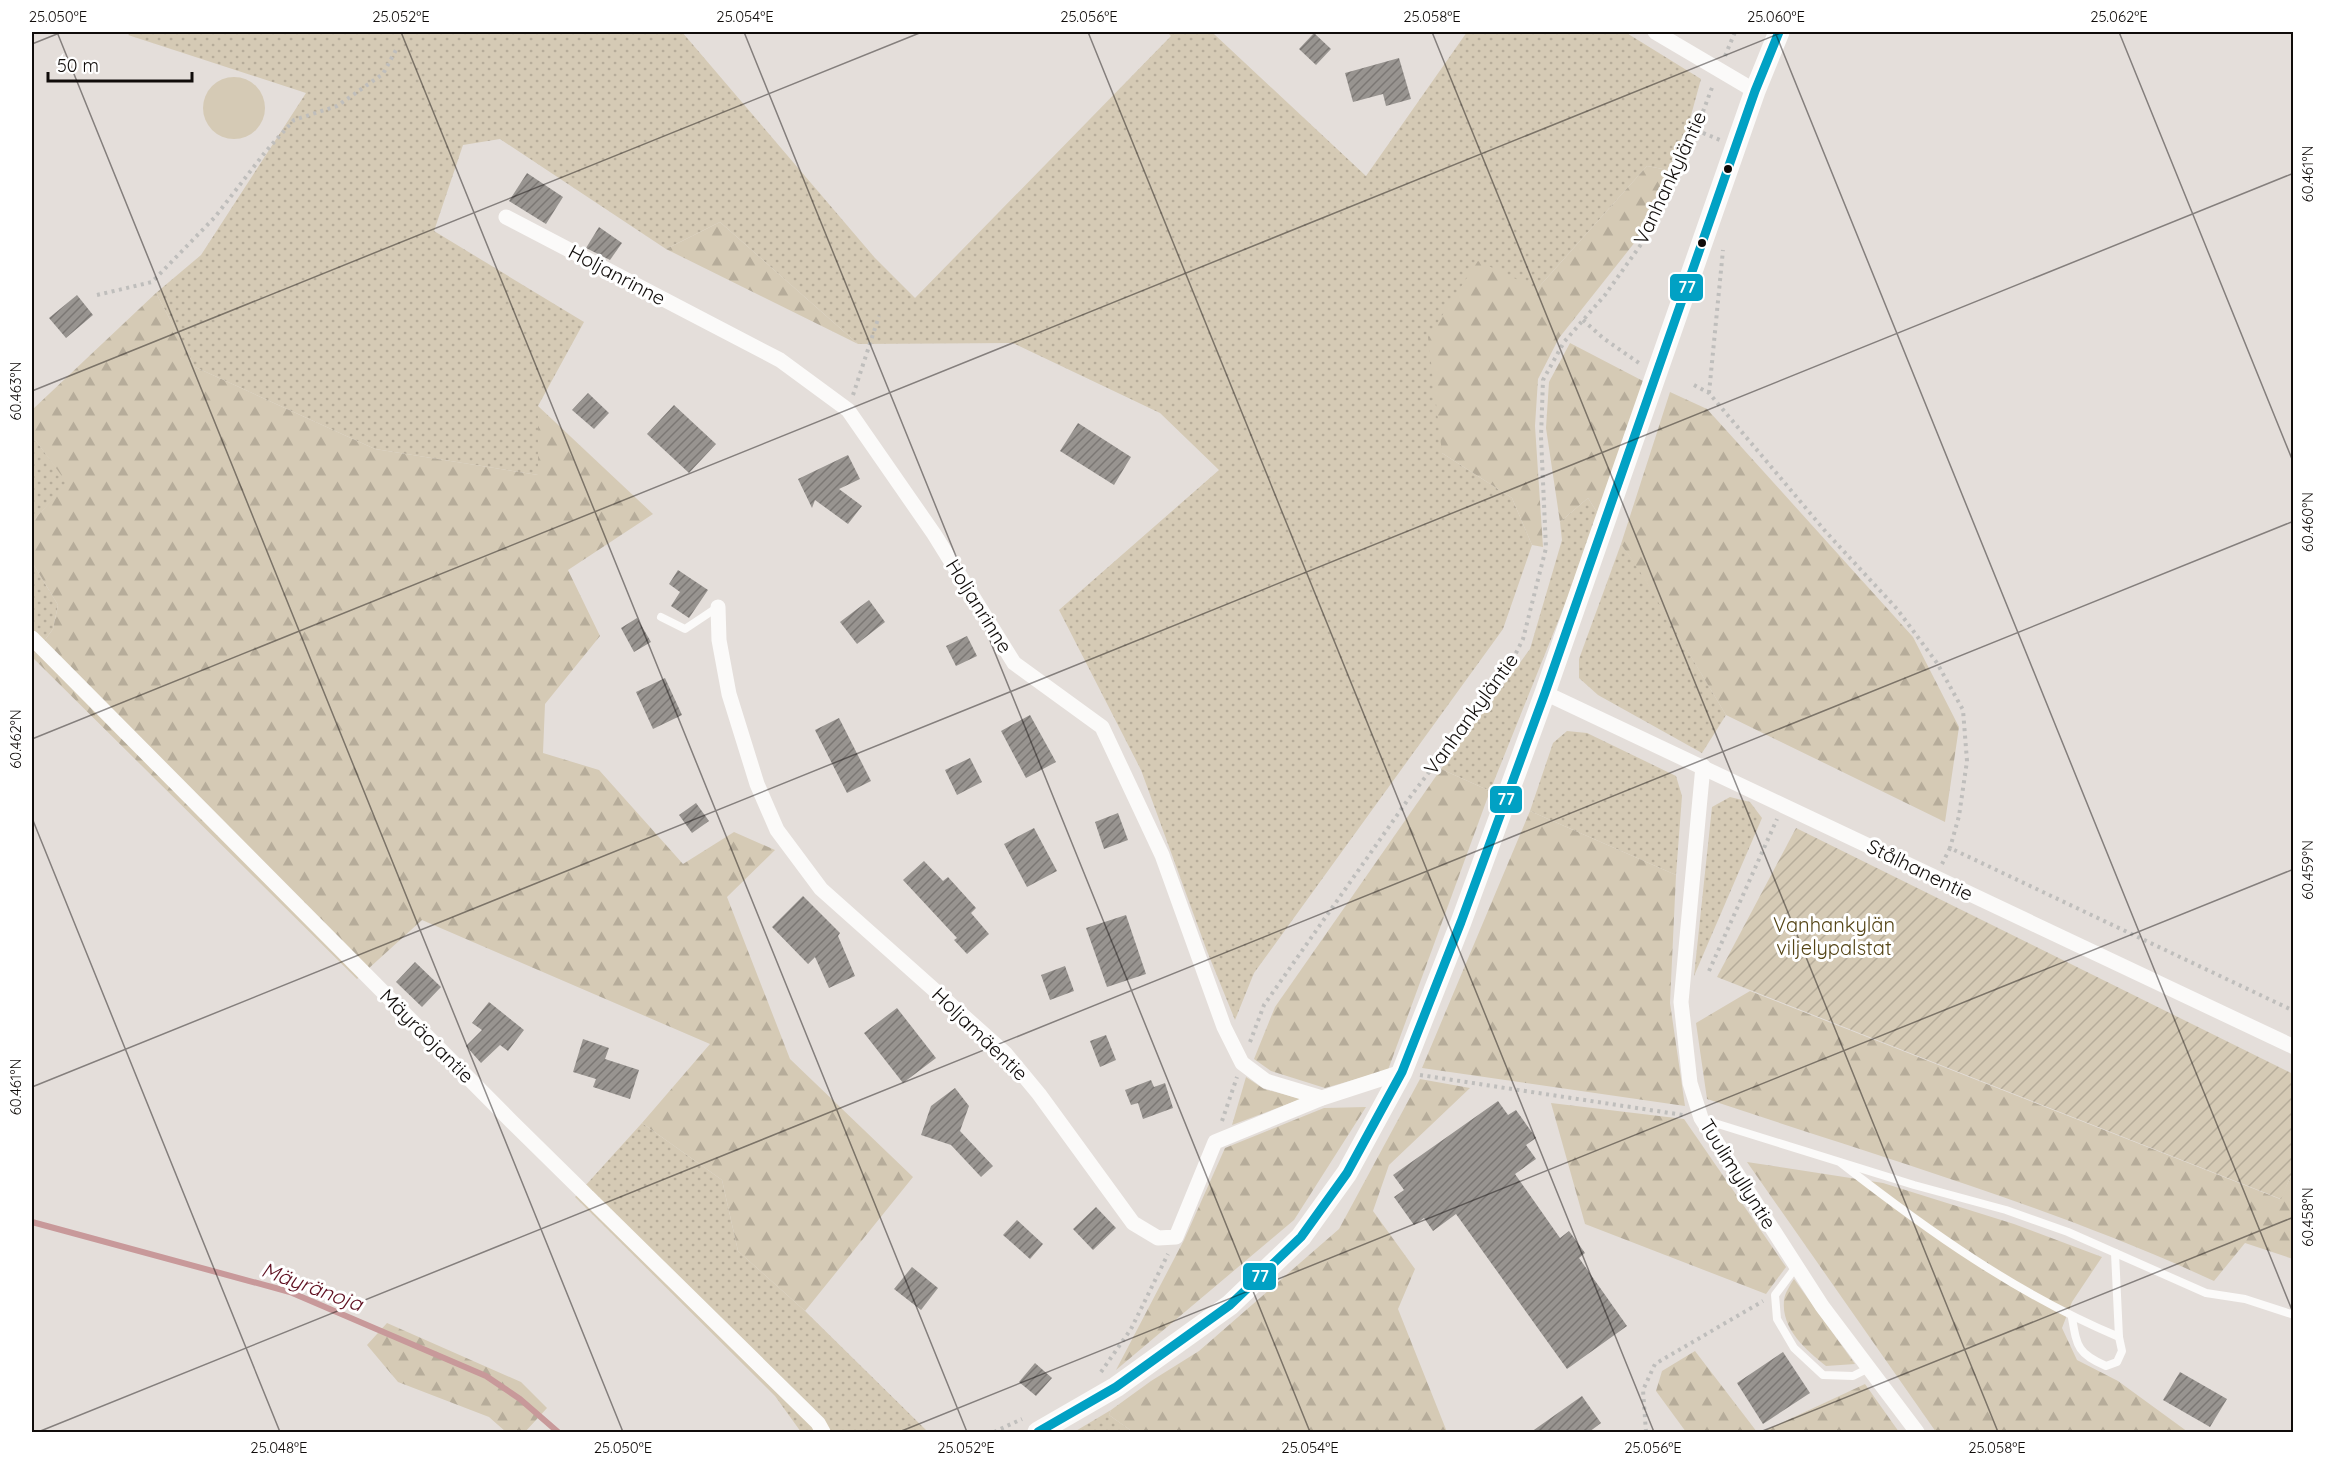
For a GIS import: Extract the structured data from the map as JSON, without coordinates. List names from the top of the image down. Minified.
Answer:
{"streets":{"street":["Holjanrinne","Stålhanentie","Holjamäentie","Mäyräojantie","Tuulimyllyntie"],"path":["Vanhankyläntie"]},"crossings":[["Vanhankyläntie","Holjanrinne"],["Stålhanentie","Tuulimyllyntie"]],"water":["Mäyränoja"],"parks":["Vanhankylän viljelypalstat"],"lines":["transit line 77"],"scale_bar":"50 m","coordinates":["25.050°E","25.052°E","25.054°E","25.056°E","25.058°E","25.060°E","25.062°E","60.461°N","60.463°N","60.460°N","60.462°N","60.459°N","60.458°N","25.048°E"]}
